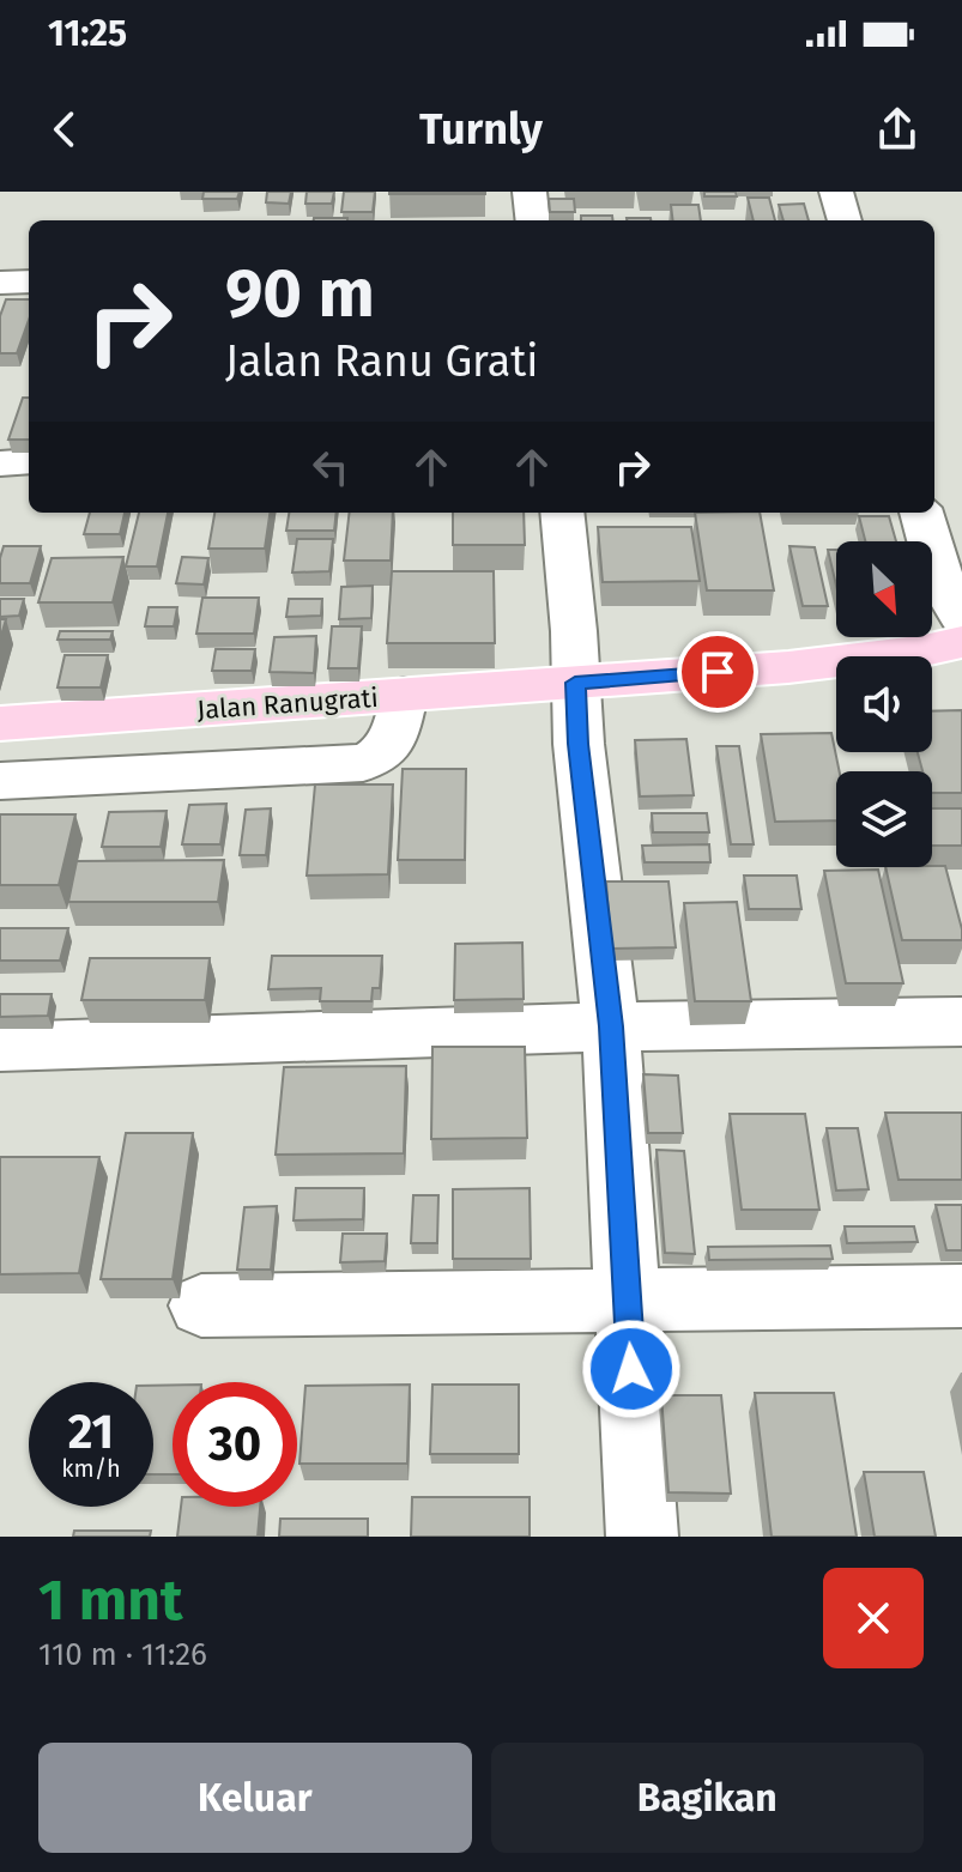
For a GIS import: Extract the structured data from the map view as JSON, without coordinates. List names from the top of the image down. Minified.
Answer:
{"streets":{"main road":["Jalan Ranugrati"]},"north":"bottom right","page":{"status":"11:25","header":"Turnly","turn":["90 m","Jalan Ranu Grati"],"speed":"21 km/h","limit":"30","heading":["1 mnt","110 m · 11:26"],"buttons":["Keluar","Bagikan"]}}
